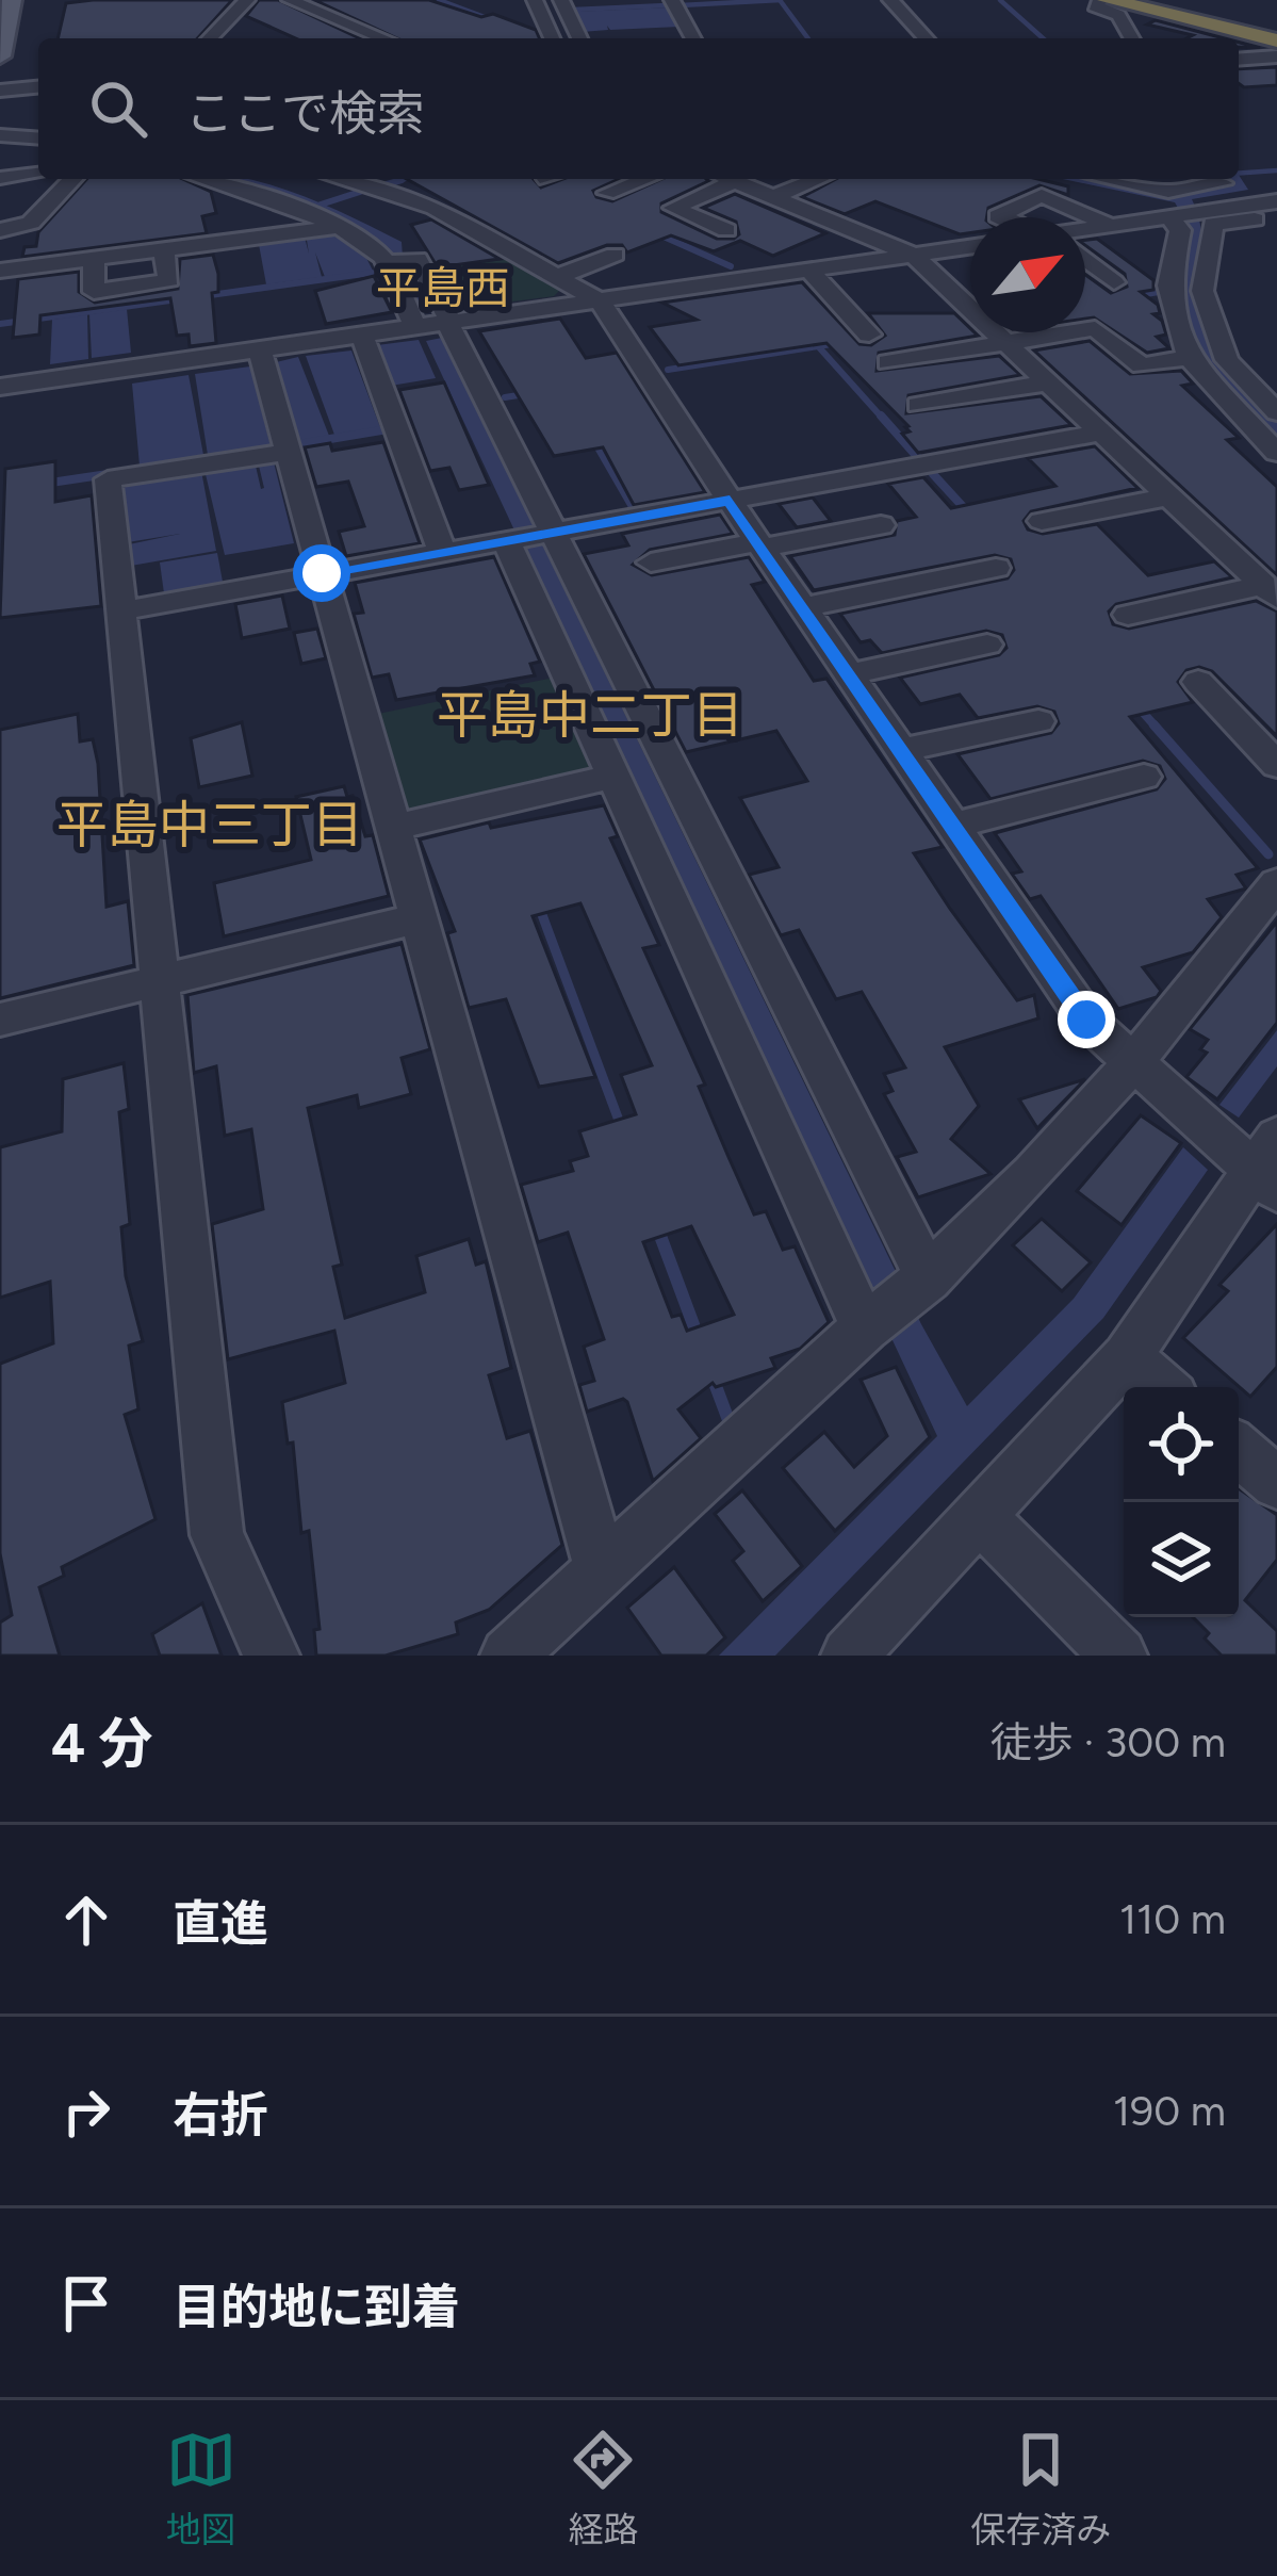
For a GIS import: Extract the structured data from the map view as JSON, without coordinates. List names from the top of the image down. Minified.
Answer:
{"districts":["平島西","平島中二丁目","平島中三丁目"],"north":"top right","page":{"search":"ここで検索","heading":["4 分","徒歩 · 300 m"],"list":[["直進","110 m"],["右折","190 m"],"目的地に到着"],"nav":["地図","経路","保存済み"]}}
